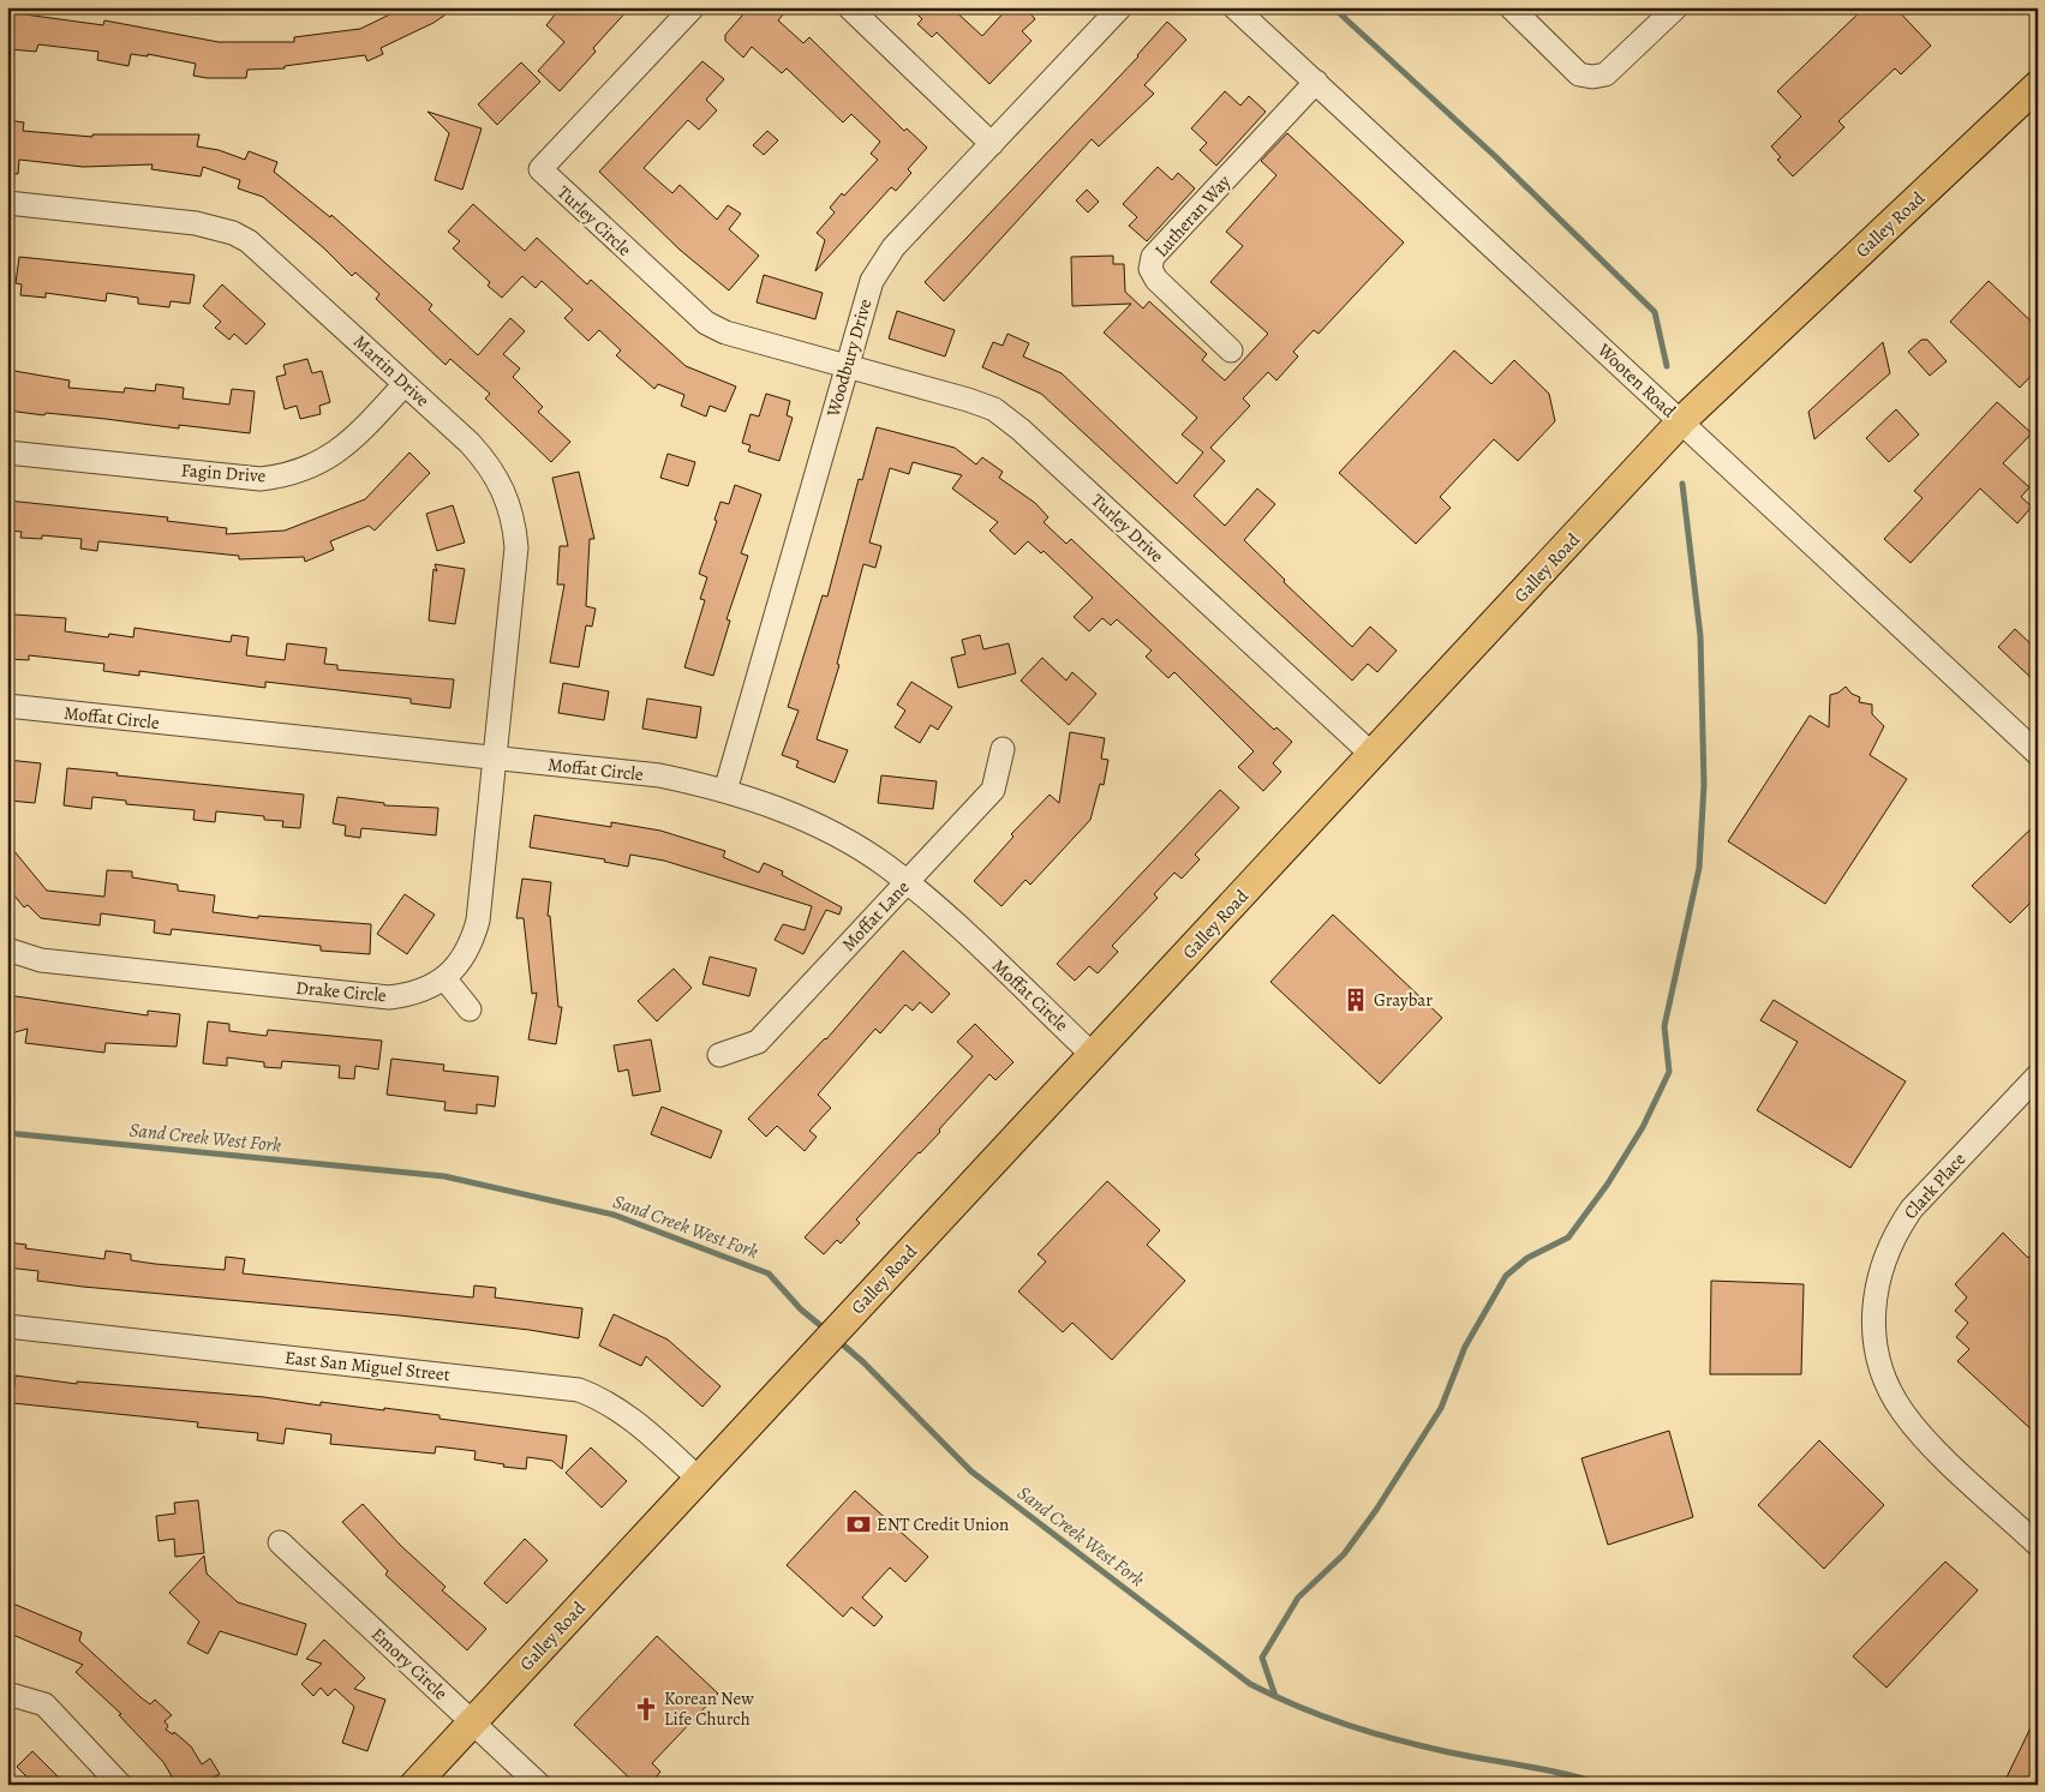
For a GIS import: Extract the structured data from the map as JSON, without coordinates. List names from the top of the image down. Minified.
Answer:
{"streets":{"main road":["Galley Road"],"street":["Lutheran Way","Turley Circle","Woodbury Drive","Martin Drive","Wooten Road","Fagin Drive","Turley Drive","Moffat Circle","Moffat Lane","Drake Circle","Clark Place","East San Miguel Street","Emory Circle"]},"crossings":[["Lutheran Way","Wooten Road"],["Turley Circle","Woodbury Drive"],["Turley Circle","Turley Drive"],["Galley Road","Wooten Road"],["Galley Road","Turley Drive"],["Galley Road","Moffat Circle"],["Galley Road","East San Miguel Street"],["Galley Road","Emory Circle"],["Woodbury Drive","Turley Drive"],["Woodbury Drive","Moffat Circle"],["Martin Drive","Fagin Drive"],["Martin Drive","Moffat Circle"],["Martin Drive","Drake Circle"],["Moffat Circle","Moffat Lane"],["Moffat Circle","Drake Circle"]],"water":["Sand Creek West Fork"],"places":{"building":["Graybar"],"bank":["ENT Credit Union"],"church":["Korean New Life Church"]}}
